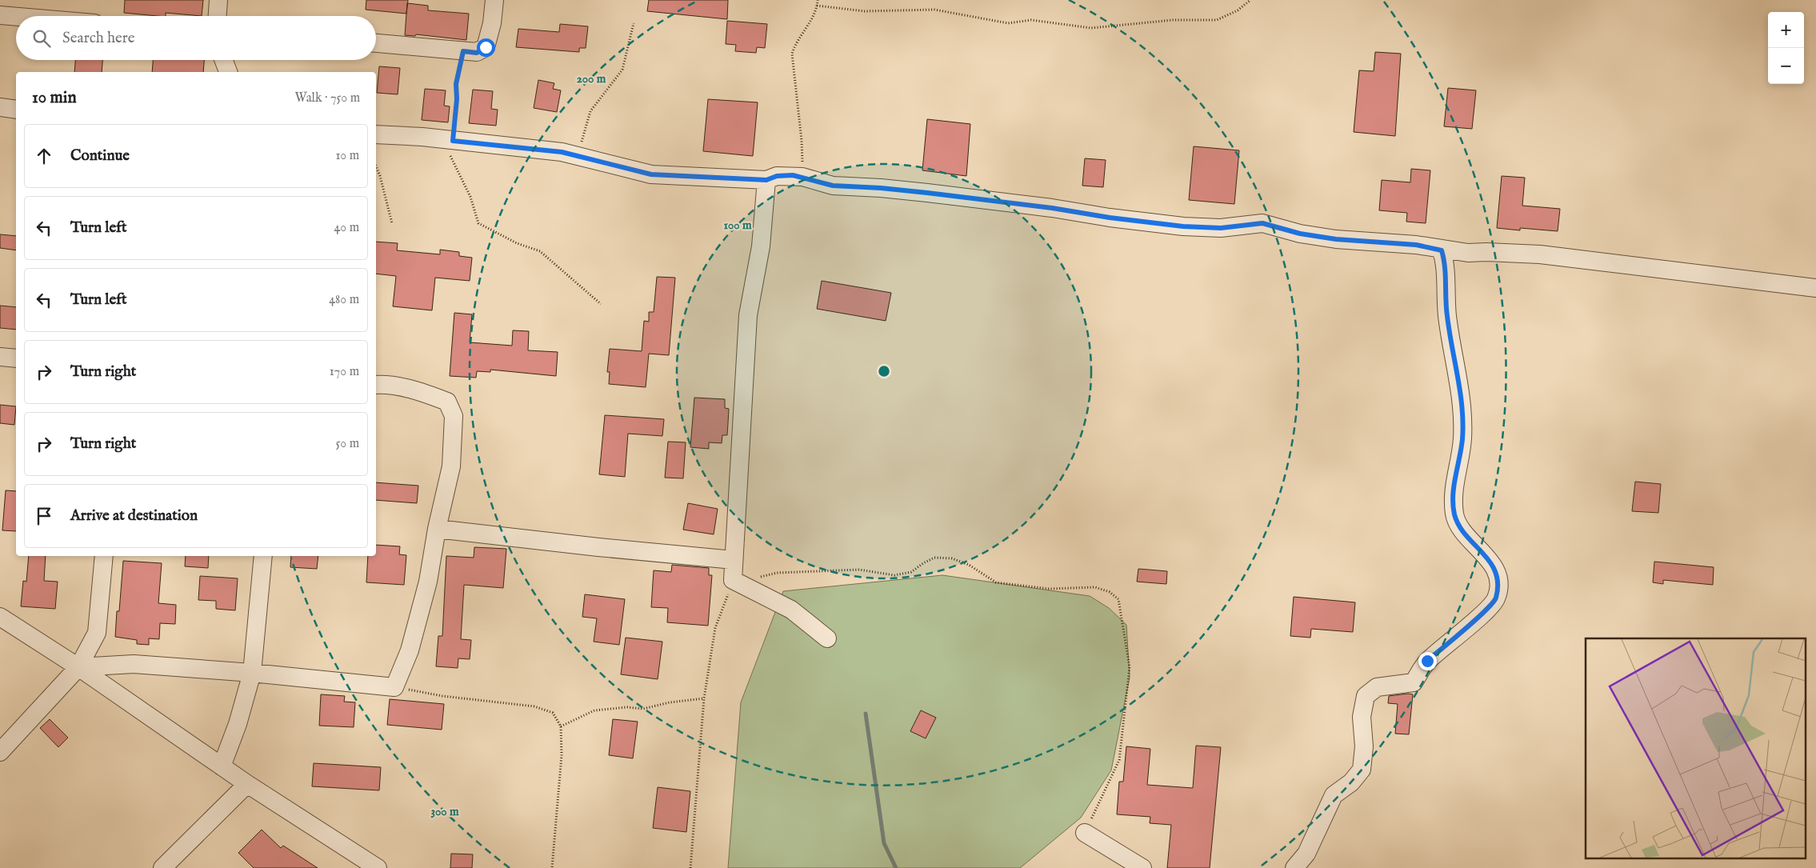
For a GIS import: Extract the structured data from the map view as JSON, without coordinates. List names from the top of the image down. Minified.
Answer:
{"page":{"map_buttons":["+","−"],"search":"Search here","heading":["10 min","Walk · 750 m"],"list":[["Continue","10 m"],["Turn left","40 m"],["Turn left","480 m"],["Turn right","170 m"],["Turn right","50 m"],"Arrive at destination"]},"rings":["200 m","100 m","300 m"]}
